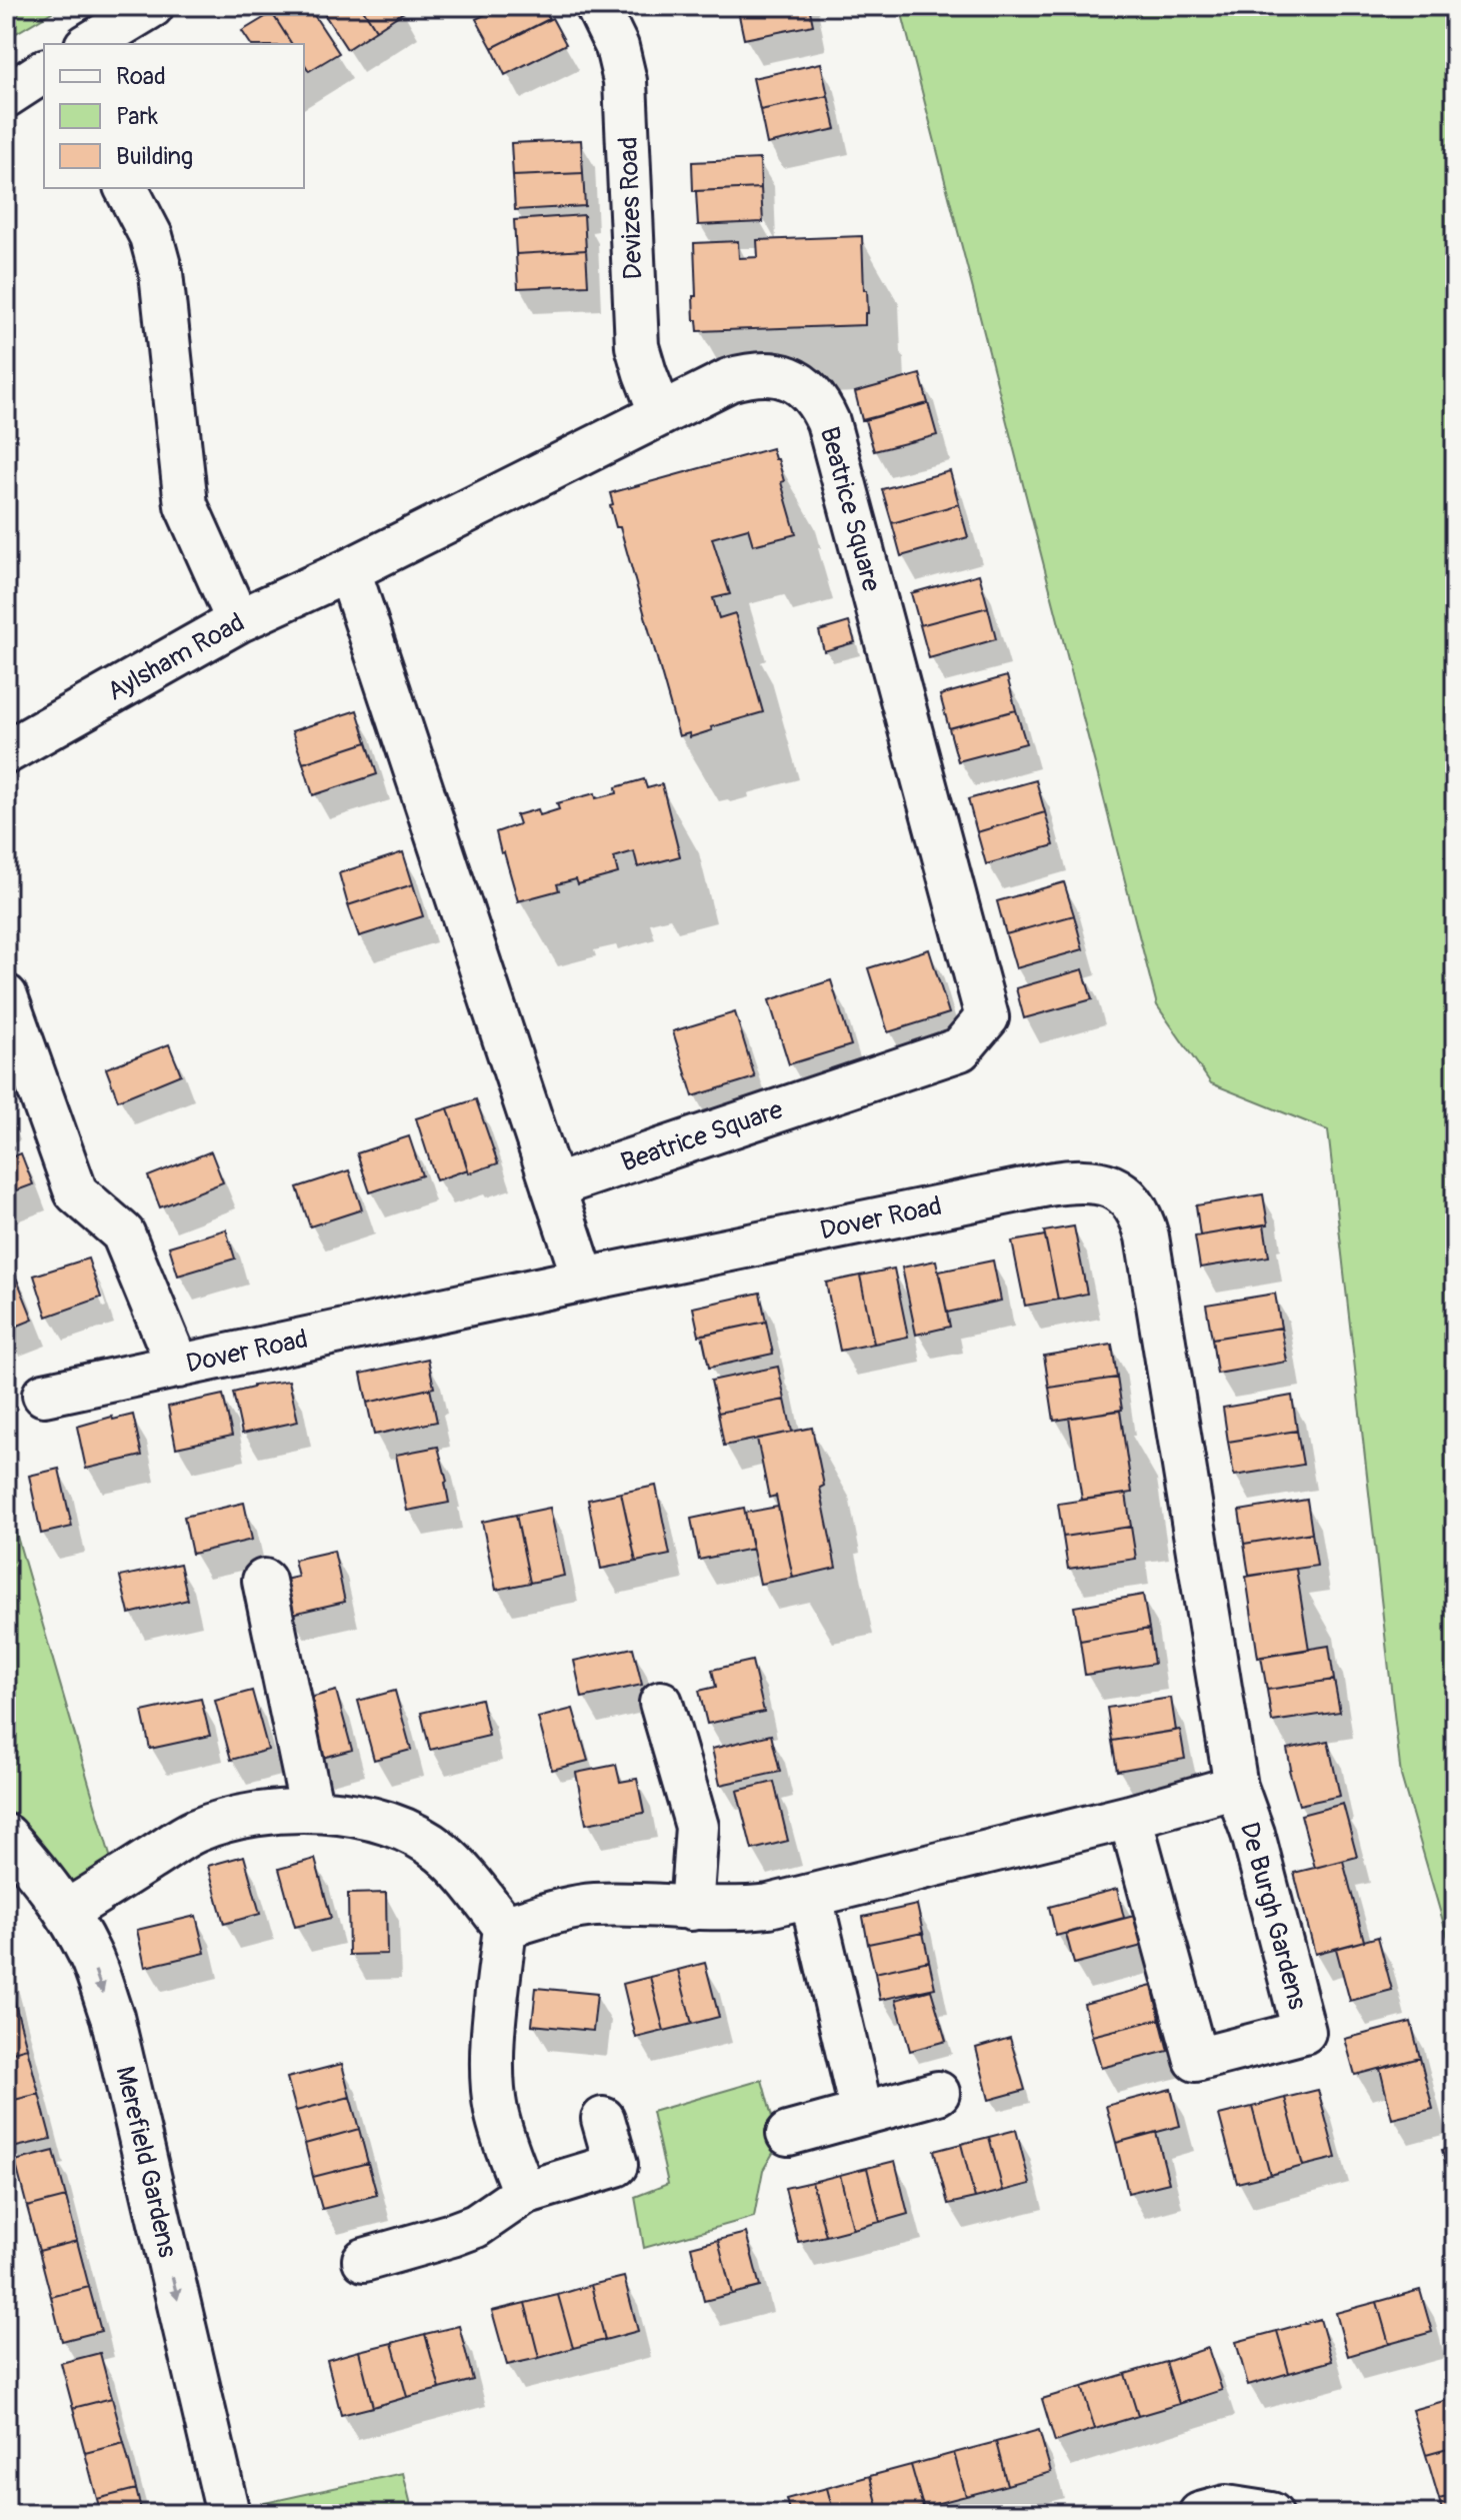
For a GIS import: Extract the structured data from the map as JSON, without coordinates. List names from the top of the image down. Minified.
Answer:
{"streets":{"street":["Devizes Road","Beatrice Square","Aylsham Road","Dover Road","De Burgh Gardens","Merefield Gardens"]},"crossings":[["Devizes Road","Beatrice Square"],["Beatrice Square","Aylsham Road"],["Dover Road","De Burgh Gardens"]],"legend":["Road","Park","Building"]}
